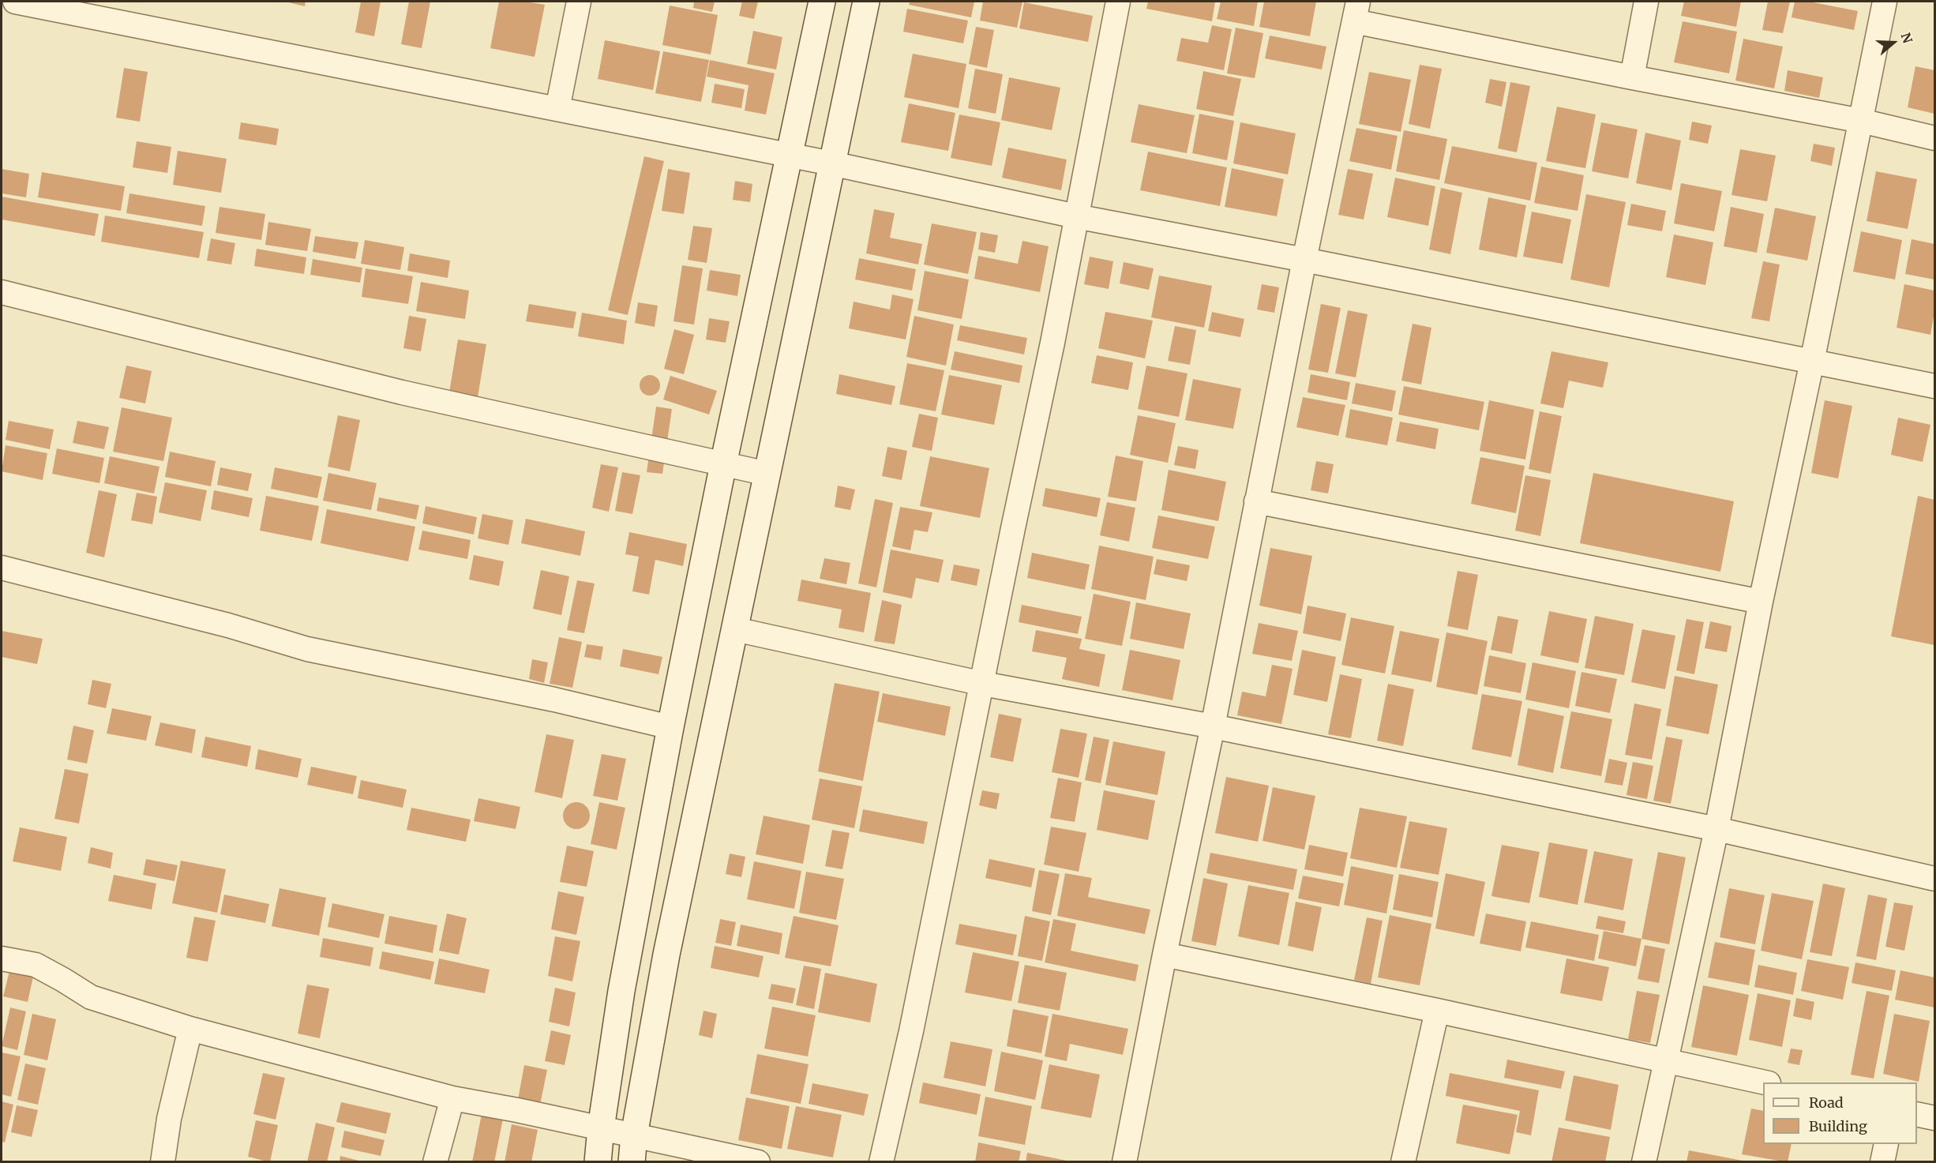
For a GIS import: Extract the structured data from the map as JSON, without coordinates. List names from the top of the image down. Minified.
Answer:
{"legend":["Road","Building"],"north":"right"}
